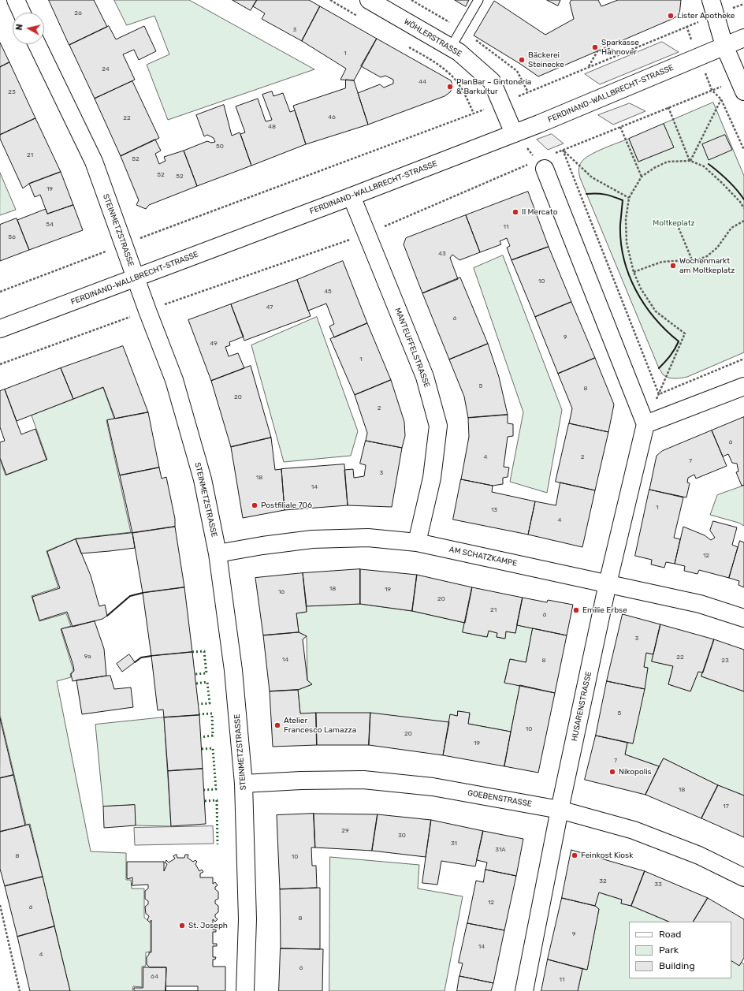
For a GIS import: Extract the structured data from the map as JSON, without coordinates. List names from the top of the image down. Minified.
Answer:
{"streets":{"street":["WÖHLERSTRASSE","FERDINAND-WALLBRECHT-STRASSE","STEINMETZSTRASSE","MANTEUFFELSTRASSE","AM SCHATZKAMPE","HUSARENSTRASSE","GOEBENSTRASSE"]},"crossings":[["WÖHLERSTRASSE","FERDINAND-WALLBRECHT-STRASSE"],["FERDINAND-WALLBRECHT-STRASSE","STEINMETZSTRASSE"],["FERDINAND-WALLBRECHT-STRASSE","MANTEUFFELSTRASSE"],["STEINMETZSTRASSE","AM SCHATZKAMPE"],["STEINMETZSTRASSE","GOEBENSTRASSE"],["MANTEUFFELSTRASSE","AM SCHATZKAMPE"],["AM SCHATZKAMPE","HUSARENSTRASSE"],["HUSARENSTRASSE","GOEBENSTRASSE"]],"parks":["Moltkeplatz"],"places":["Lister Apotheke","Sparkasse Hannover","Bäckerei Steinecke","PlanBar – Gintoneria & Barkultur","Il Mercato","Wochenmarkt am Moltkeplatz","Postfiliale 706","Emilie Erbse","Atelier Francesco Lamazza","Nikopolis","Feinkost Kiosk","St. Joseph"],"house_numbers":["26","3","1","24","44","23","46","22","48","50","21","52","52","52","19","54","11","56","43","10","45","47","6","9","49","1","5","8","20","2","6","4","2","7","3","18","14","1","13","4","12","18","19","16","20","21","6","3","9a","22","14","8","23","5","10","20","19","7","18","17","29","30","31","31A","8","10","32","33","12","6","8","9","14","4","6","64","11"],"legend":["Road","Park","Building"],"north":"left"}
